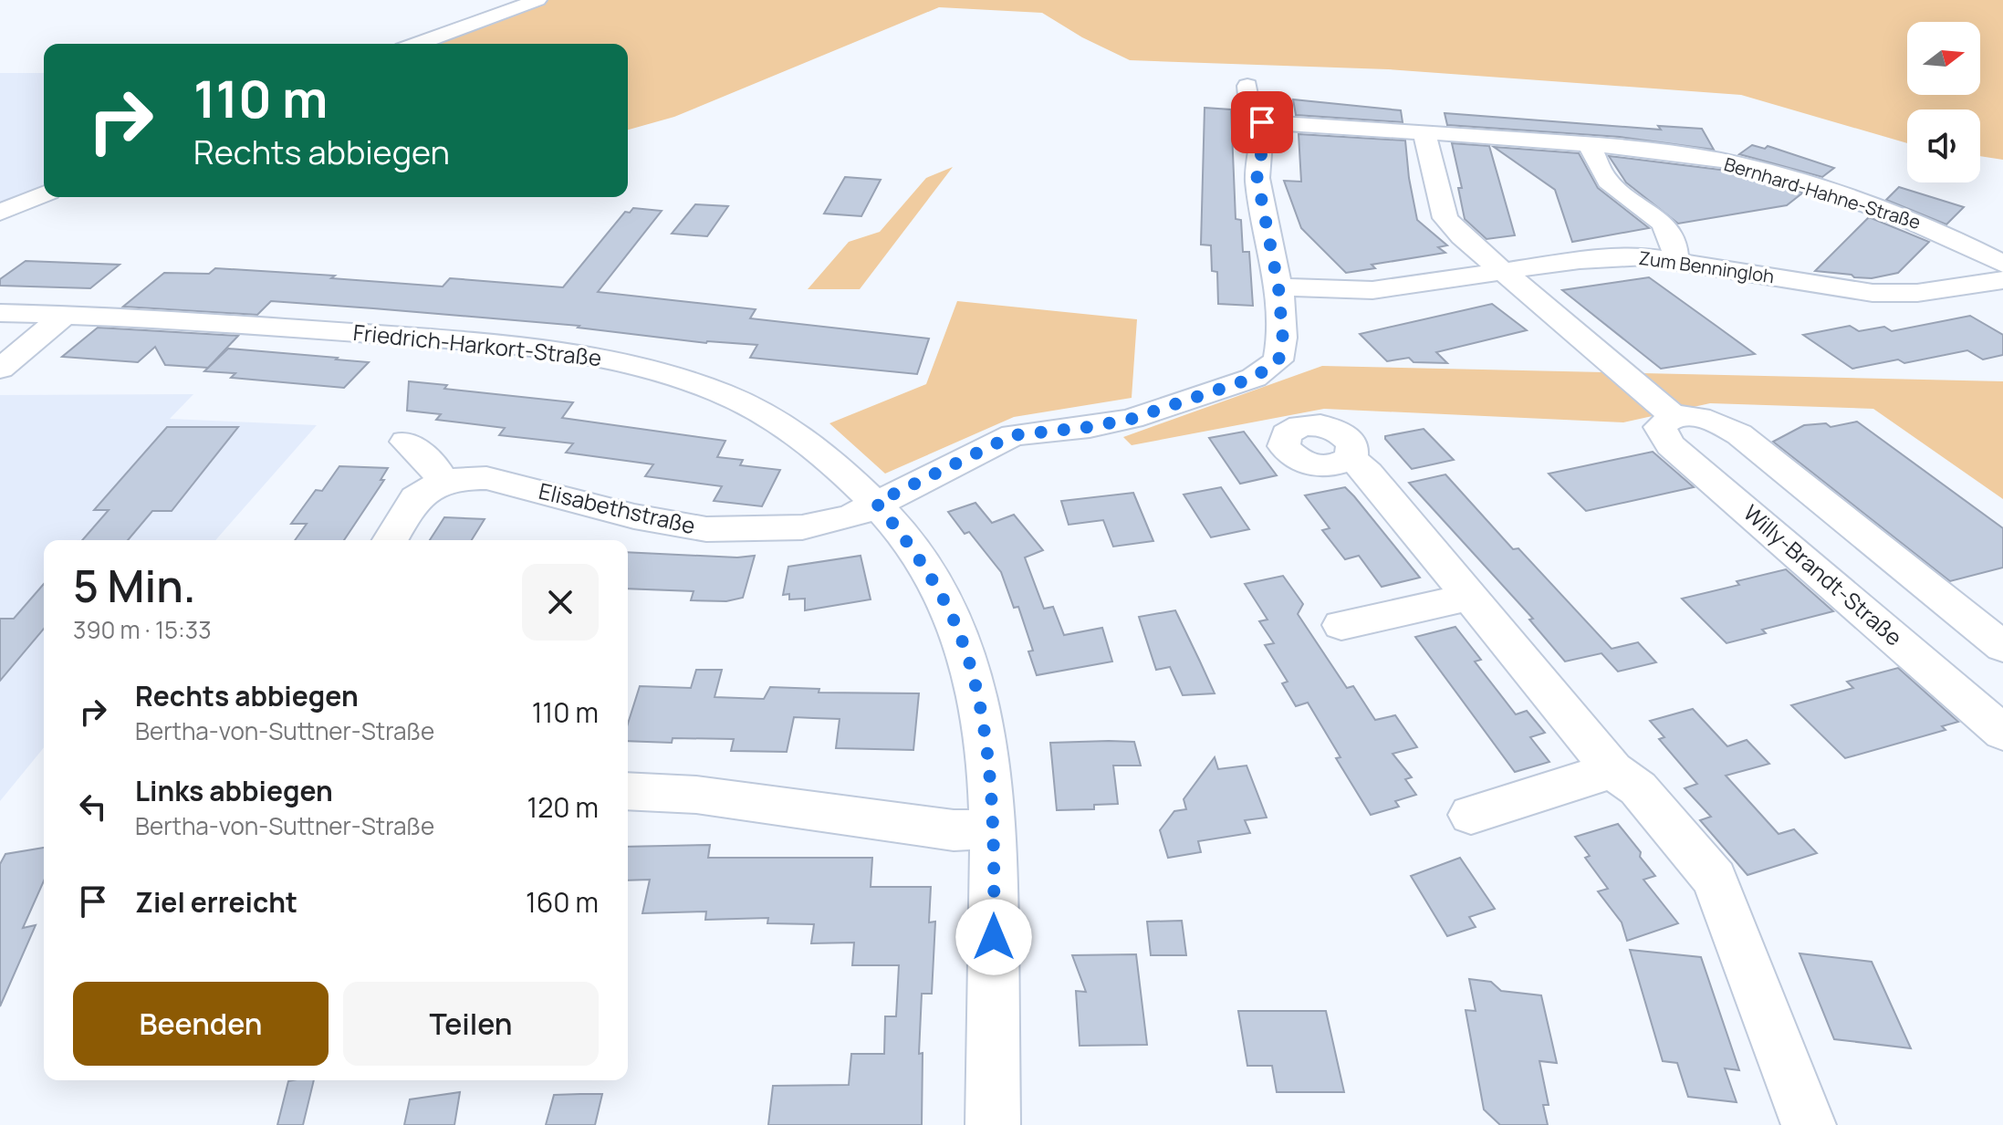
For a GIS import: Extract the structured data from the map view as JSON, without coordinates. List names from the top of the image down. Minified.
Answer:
{"streets":{"street":["Bernhard-Hahne-Straße","Zum Benningloh","Friedrich-Harkort-Straße","Elisabethstraße","Willy-Brandt-Straße"]},"crossings":[["Zum Benningloh","Elisabethstraße"],["Friedrich-Harkort-Straße","Elisabethstraße"]],"north":"right","page":{"turn":["110 m","Rechts abbiegen"],"heading":["5 Min.","390 m · 15:33"],"list":[{"name":"Rechts abbiegen","note":"Bertha-von-Suttner-Straße","value":"110 m"},{"name":"Links abbiegen","note":"Bertha-von-Suttner-Straße","value":"120 m"},{"name":"Ziel erreicht","value":"160 m"}],"buttons":["Beenden","Teilen"]}}
